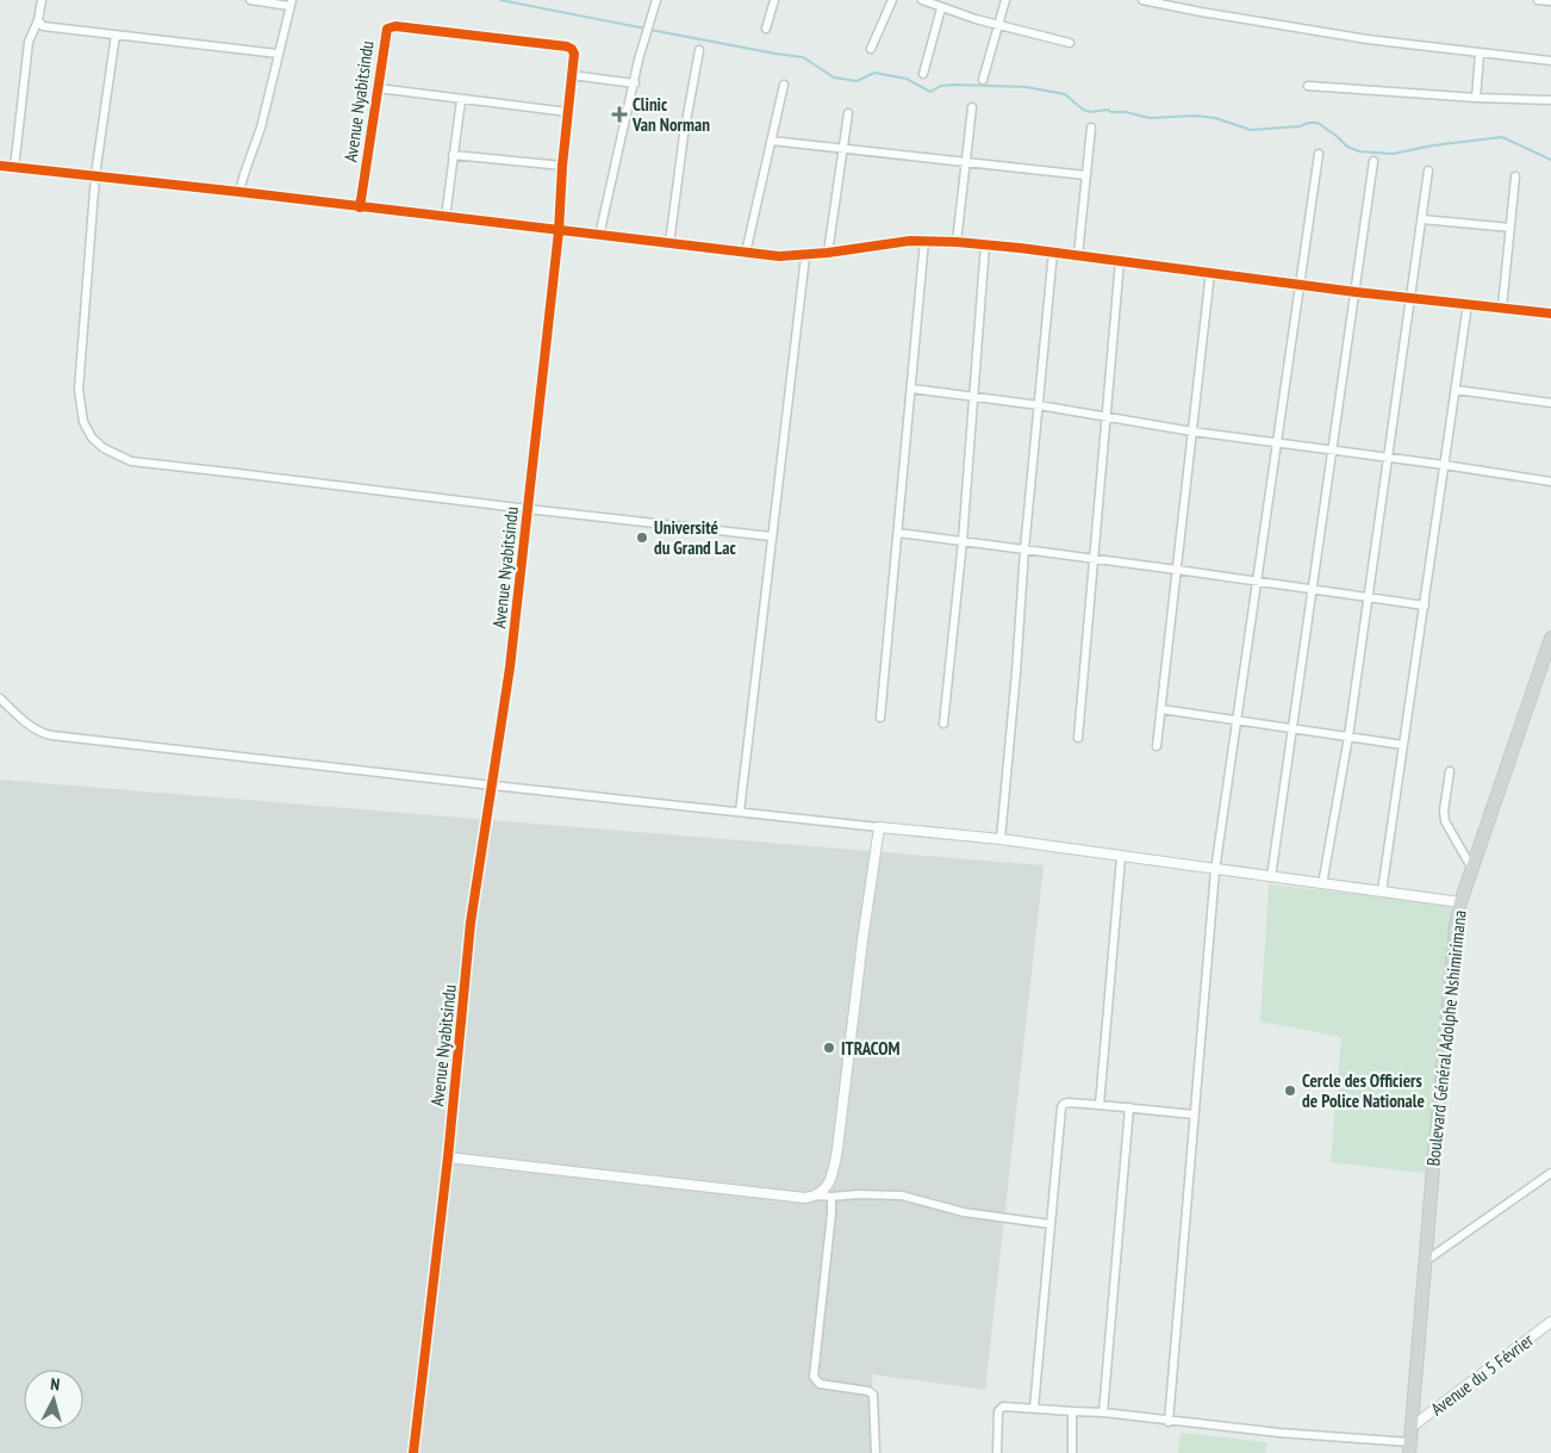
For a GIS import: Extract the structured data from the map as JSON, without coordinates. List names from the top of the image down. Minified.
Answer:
{"streets":{"main road":["Boulevard Général Adolphe Nshimirimana"],"street":["Avenue Nyabitsindu","Avenue du 5 Février"]},"crossings":[["Boulevard Général Adolphe Nshimirimana","Avenue du 5 Février"]],"places":{"health":["Clinic Van Norman"],"other":["Université du Grand Lac","ITRACOM","Cercle des Officiers de Police Nationale"]},"north":"top"}
